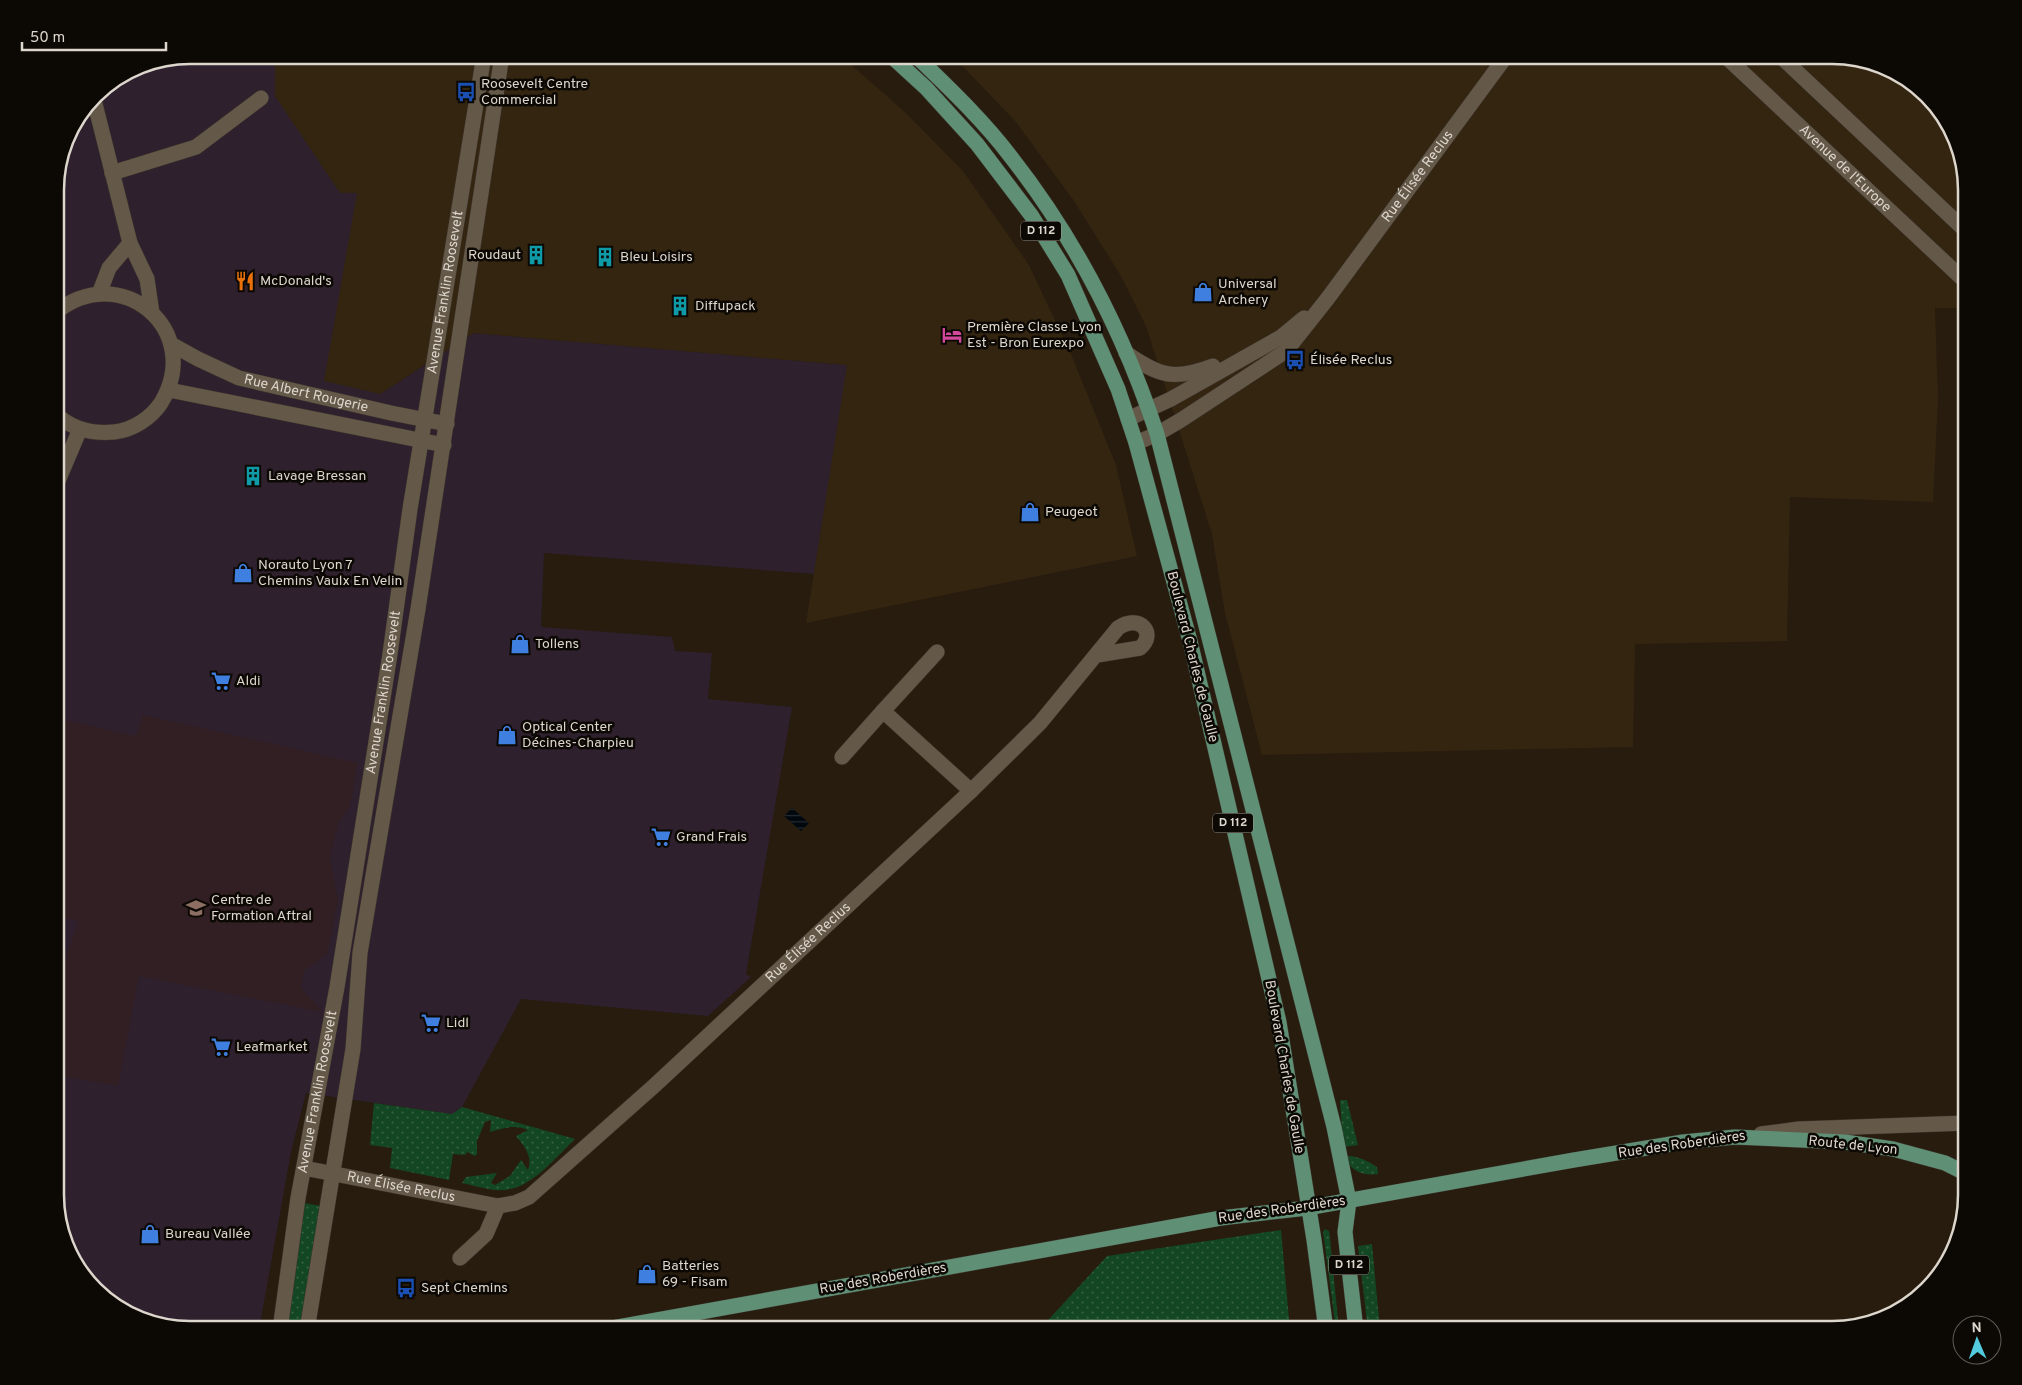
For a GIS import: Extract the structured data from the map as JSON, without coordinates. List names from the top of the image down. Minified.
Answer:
{"streets":{"main road":["D 112","Boulevard Charles de Gaulle","Rue des Roberdières","Route de Lyon"],"street":["Avenue de l'Europe","Rue Élisée Reclus","Avenue Franklin Roosevelt","Rue Albert Rougerie"]},"crossings":[["Rue Élisée Reclus","D 112"],["Rue Élisée Reclus","Avenue Franklin Roosevelt"],["Rue Élisée Reclus","Boulevard Charles de Gaulle"],["D 112","Rue des Roberdières"],["Avenue Franklin Roosevelt","Rue Albert Rougerie"],["Boulevard Charles de Gaulle","Rue des Roberdières"],["Rue des Roberdières","Route de Lyon"]],"places":{"bus stop":["Roosevelt Centre Commercial","Élisée Reclus","Sept Chemins"],"building":["Roudaut","Bleu Loisirs","Diffupack","Lavage Bressan"],"restaurant":["McDonald's"],"shop":["Universal Archery","Peugeot","Norauto Lyon 7 Chemins Vaulx En Velin","Tollens","Optical Center Décines-Charpieu","Bureau Vallée","Batteries 69 - Fisam"],"hotel":["Première Classe Lyon Est - Bron Eurexpo"],"supermarket":["Aldi","Grand Frais","Lidl","Leafmarket"],"school or university":["Centre de Formation Aftral"]},"scale_bar":"50 m","north":"top"}
